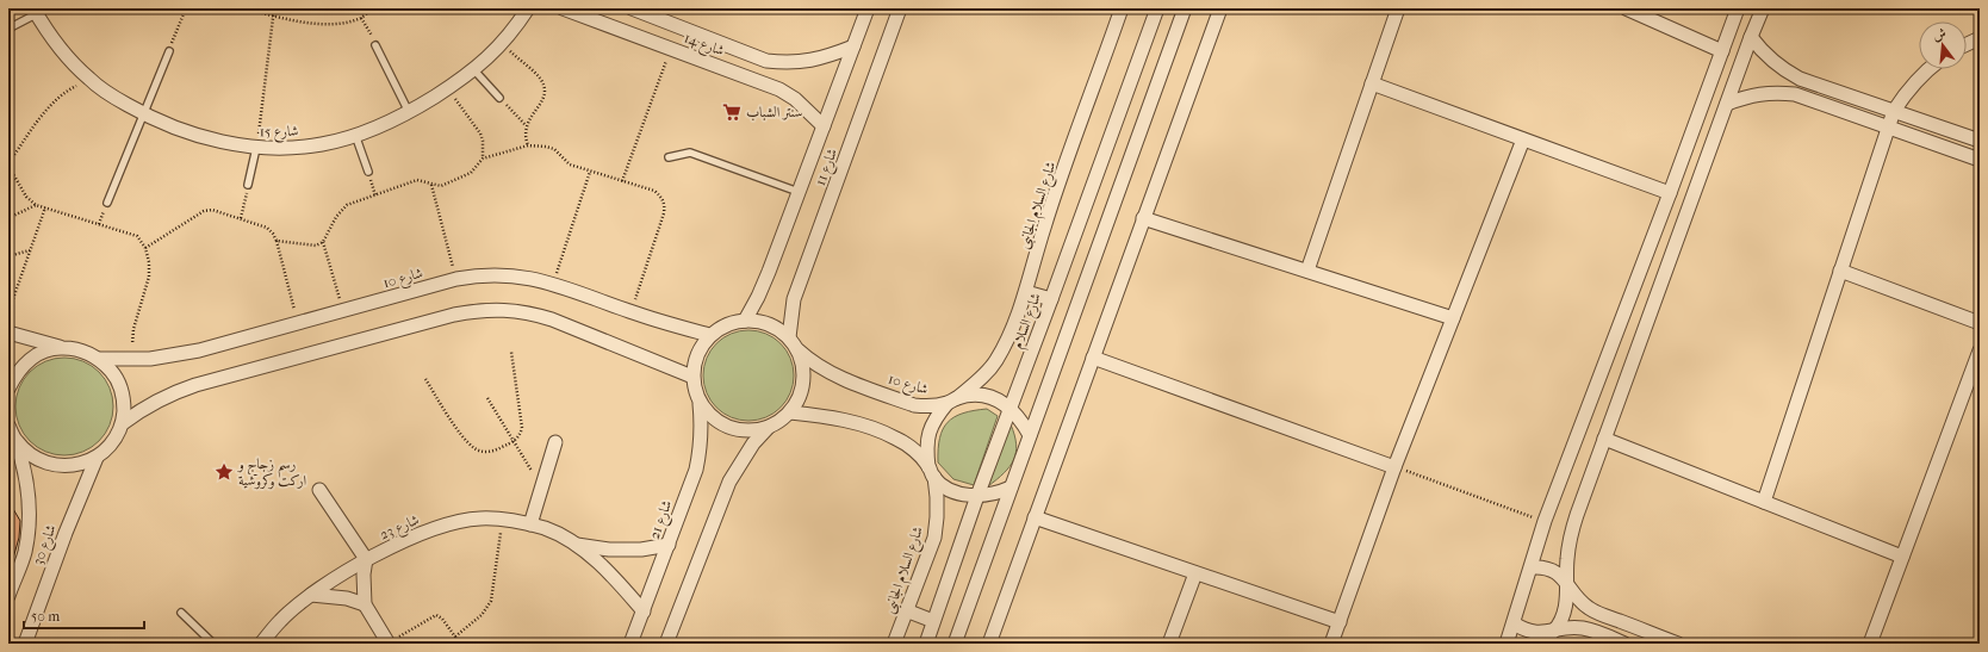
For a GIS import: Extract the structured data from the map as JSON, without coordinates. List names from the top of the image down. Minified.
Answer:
{"streets":{"street":["شارع 14","شارع 15","شارع 11","شارع السلام الجانبى","شارع 10","شارع السلام","شارع 21","شارع 23","شارع 30"]},"crossings":[["شارع 14","شارع 11"],["شارع 11","شارع 10"],["شارع 11","شارع 21"],["شارع السلام الجانبى","شارع 10"],["شارع 10","شارع السلام"],["شارع 10","شارع 21"],["شارع 21","شارع 23"]],"places":{"supermarket":["سنتر الشباب"],"place":["رسم زجاج و اركت وكروشية"]},"scale_bar":"50 m","north":"top"}
